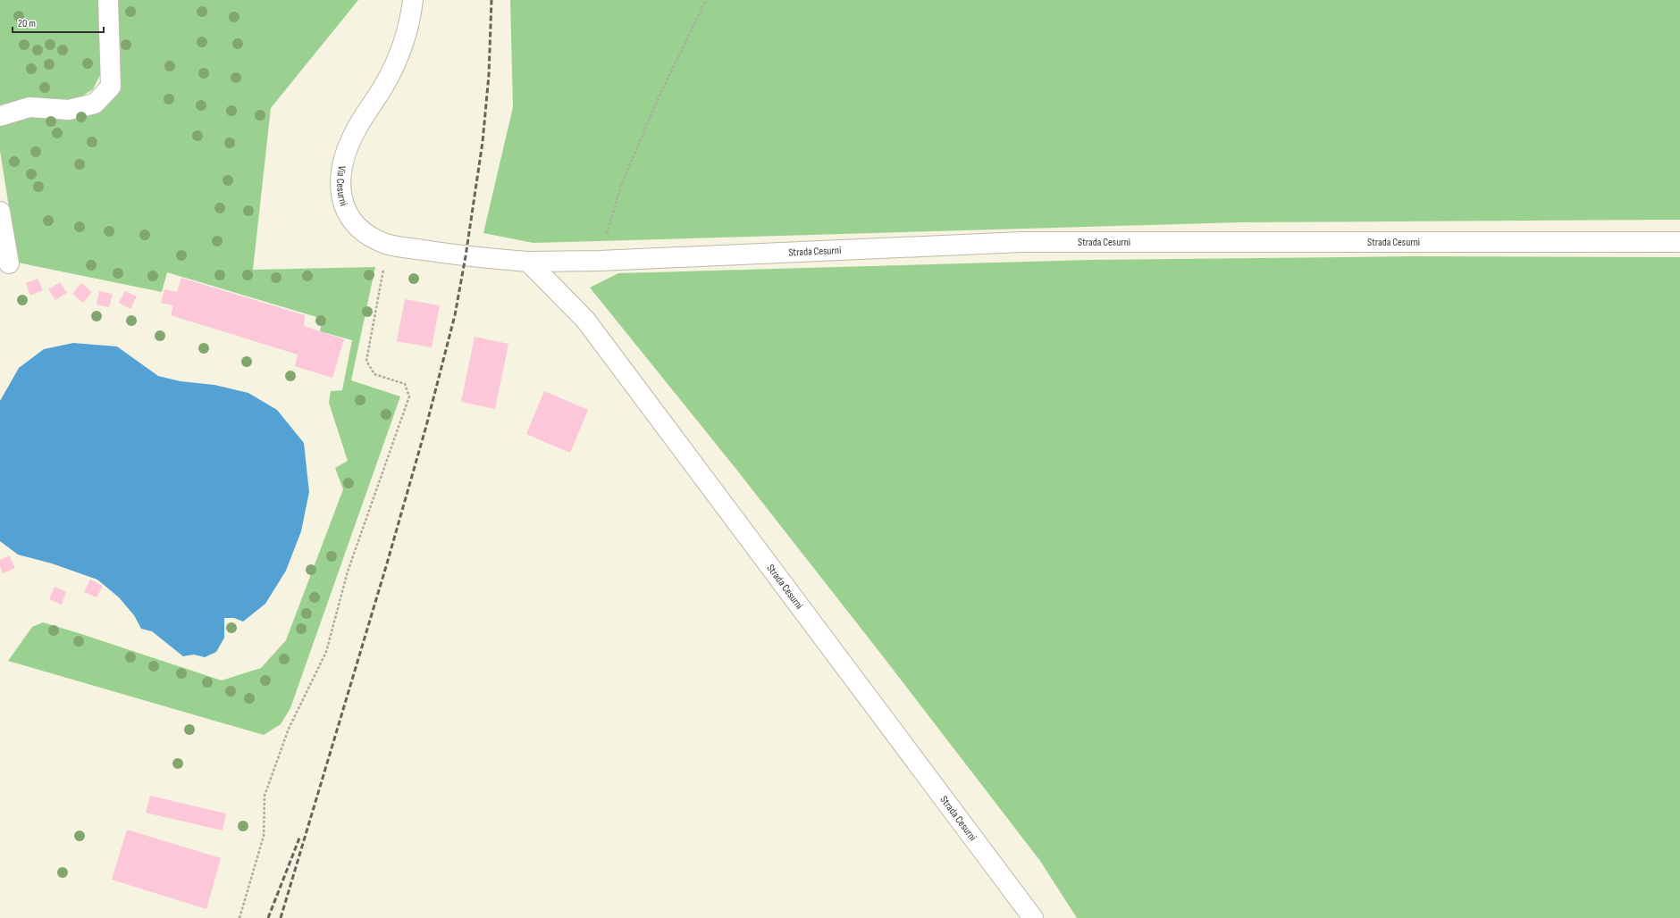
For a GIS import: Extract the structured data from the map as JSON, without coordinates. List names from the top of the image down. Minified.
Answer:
{"streets":{"street":["Via Cesurni","Strada Cesurni"]},"crossings":[["Via Cesurni","Strada Cesurni"]],"scale_bar":"20 m"}
